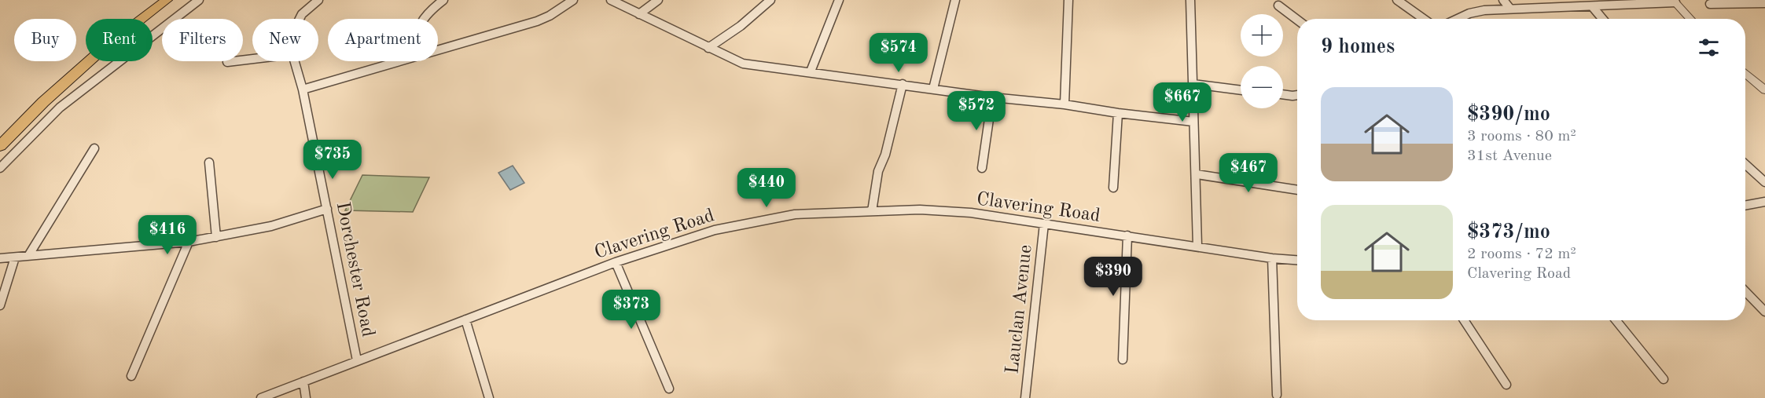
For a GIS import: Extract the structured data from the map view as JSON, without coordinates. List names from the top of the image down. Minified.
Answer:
{"streets":{"street":["Clavering Road","Dorchester Road","Lauclan Avenue"]},"crossings":[["Clavering Road","Dorchester Road"],["Clavering Road","Lauclan Avenue"]],"page":{"map_buttons":["+","−"],"chip":["Buy","Rent","Filters","New","Apartment"],"heading":"9 homes","price":["$574","$667","$572","$735","$467","$440","$416","$390","$373"],"list":[{"name":"$390/mo","note":"3 rooms · 80 m² · 31st Avenue"},{"name":"$373/mo","note":"2 rooms · 72 m² · Clavering Road"}]}}
